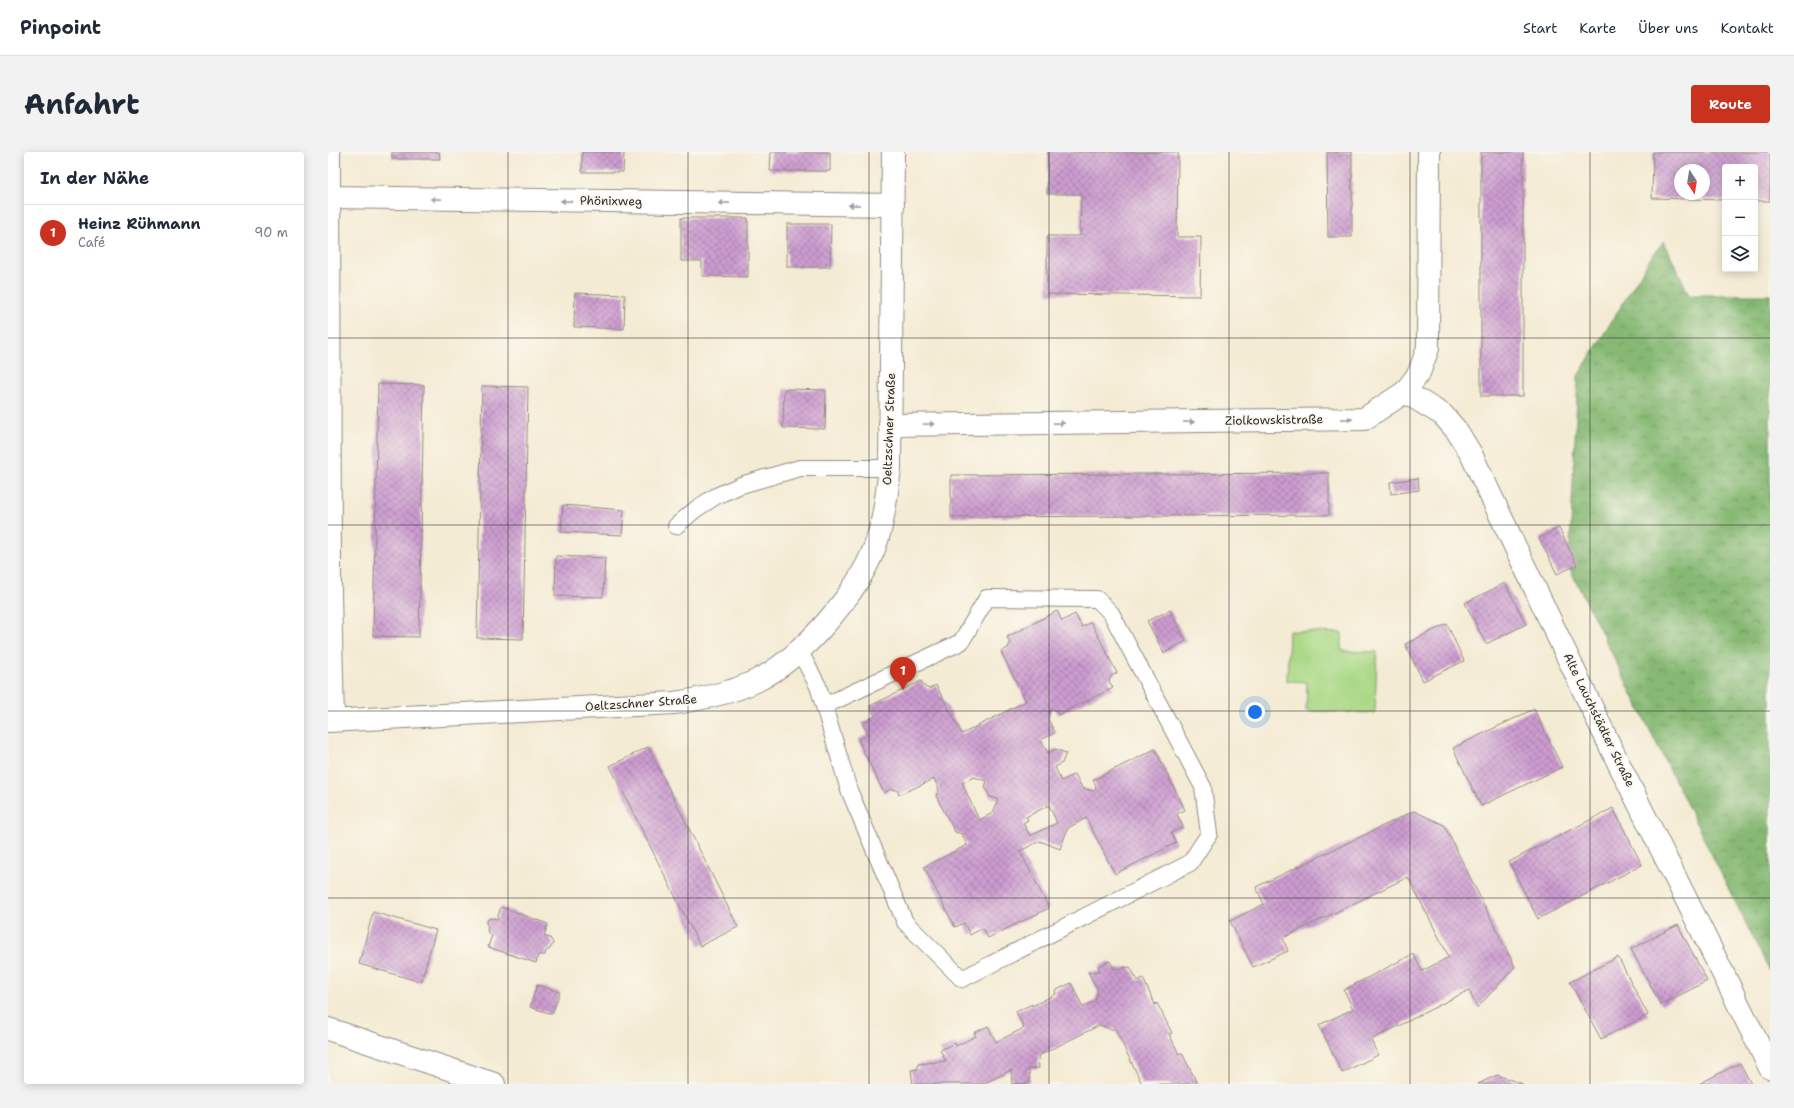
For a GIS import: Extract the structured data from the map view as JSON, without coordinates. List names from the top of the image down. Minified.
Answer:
{"streets":{"street":["Phönixweg","Ziolkowskistraße","Oeltzschner Straße","Alte Lauchstädter Straße"]},"crossings":[["Phönixweg","Oeltzschner Straße"],["Ziolkowskistraße","Oeltzschner Straße"],["Ziolkowskistraße","Alte Lauchstädter Straße"]],"one_way":["Phönixweg","Ziolkowskistraße"],"north":"bottom","page":{"header":"Pinpoint","nav":["Start","Karte","Über uns","Kontakt"],"title":"Anfahrt","buttons":"Route","heading":"In der Nähe","map_buttons":["+","−"],"list":[{"mark":"1","name":"Heinz Rühmann","note":"Café","value":"90 m"}],"pins":"1"}}
